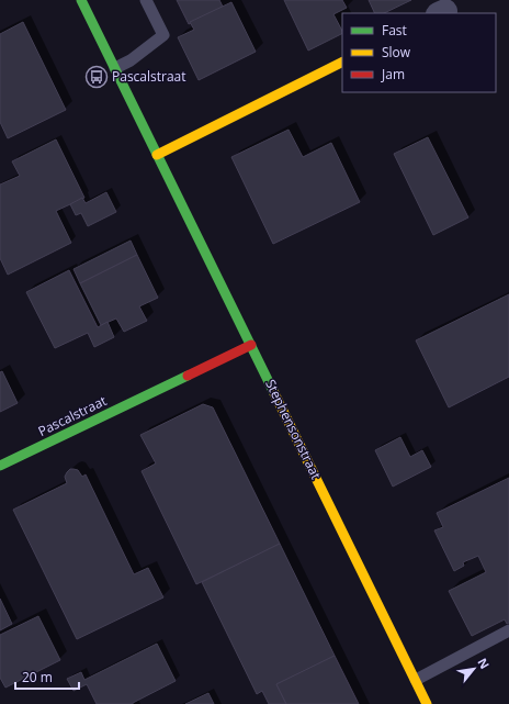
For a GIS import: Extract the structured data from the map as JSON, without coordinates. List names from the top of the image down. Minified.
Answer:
{"streets":{"street":["Pascalstraat","Stephensonstraat"]},"crossings":[["Pascalstraat","Stephensonstraat"]],"places":{"bus stop":["Pascalstraat"]},"legend":["Fast","Slow","Jam"],"scale_bar":"20 m","north":"top right"}
